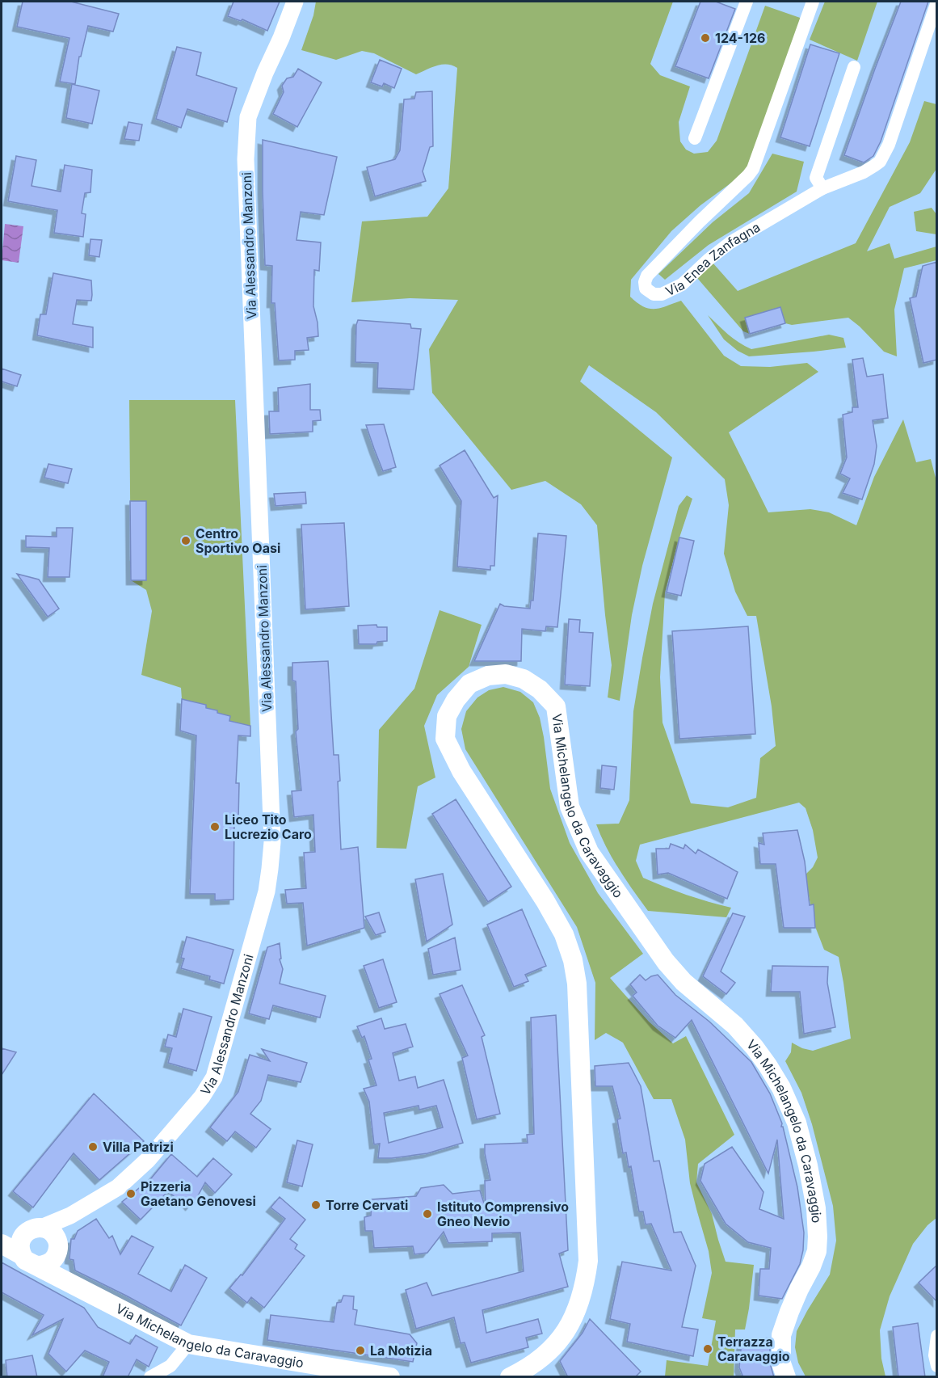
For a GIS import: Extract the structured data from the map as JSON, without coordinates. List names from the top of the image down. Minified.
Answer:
{"streets":{"main road":["Via Michelangelo da Caravaggio"],"street":["Via Alessandro Manzoni","Via Enea Zanfagna"]},"crossings":[["Via Alessandro Manzoni","Via Michelangelo da Caravaggio"]],"places":["124-126","Centro Sportivo Oasi","Liceo Tito Lucrezio Caro","Villa Patrizi","Pizzeria Gaetano Genovesi","Torre Cervati","Istituto Comprensivo Gneo Nevio","Terrazza Caravaggio","La Notizia"]}
